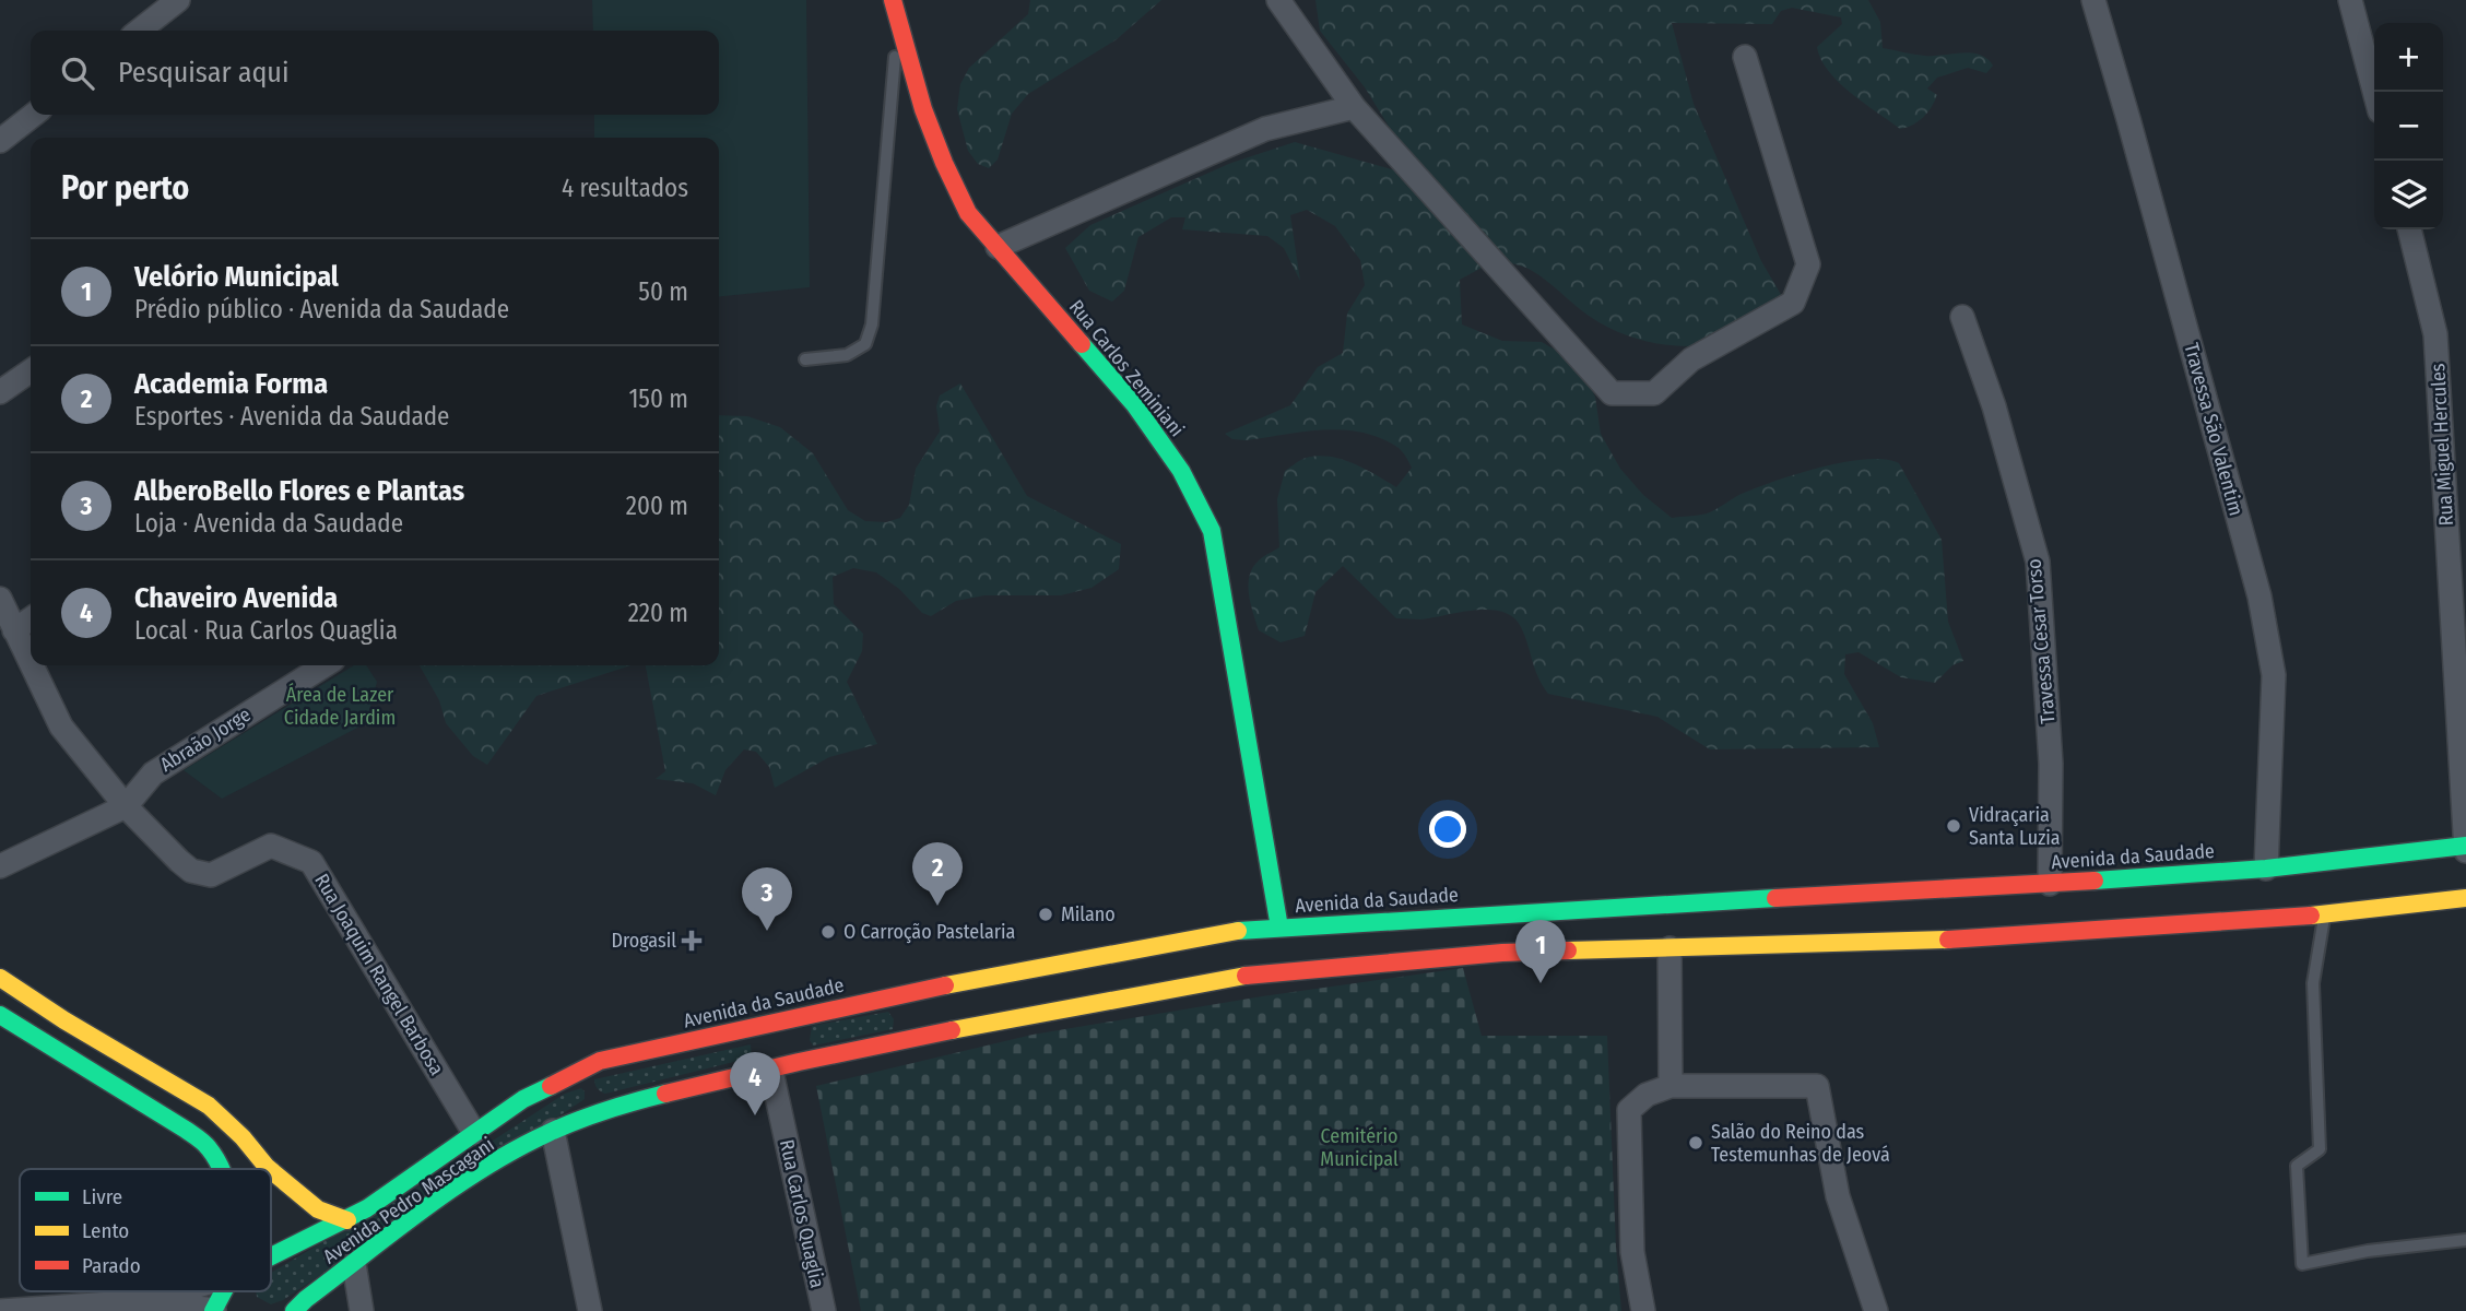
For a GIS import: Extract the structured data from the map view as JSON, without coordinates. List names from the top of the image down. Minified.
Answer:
{"streets":{"main road":["Rua Carlos Zeminiani","Avenida da Saudade","Avenida Pedro Mascagani"],"street":["Travessa São Valentim","Rua Miguel Hercules","Travessa Cesar Torso","Abraão Jorge","Rua Joaquim Rangel Barbosa","Rua Carlos Quaglia"]},"crossings":[["Rua Carlos Zeminiani","Avenida da Saudade"],["Travessa São Valentim","Avenida da Saudade"],["Rua Miguel Hercules","Avenida da Saudade"],["Travessa Cesar Torso","Avenida da Saudade"],["Abraão Jorge","Rua Joaquim Rangel Barbosa"],["Avenida da Saudade","Rua Joaquim Rangel Barbosa"]],"parks":["Área de Lazer Cidade Jardim","Cemitério Municipal"],"places":{"other":["Vidraçaria Santa Luzia","Milano","O Carroção Pastelaria","Salão do Reino das Testemunhas de Jeová"],"health":["Drogasil"]},"legend":["Livre","Lento","Parado"],"page":{"map_buttons":["+","−"],"search":"Pesquisar aqui","heading":["Por perto","4 resultados"],"list":[{"mark":"1","name":"Velório Municipal","note":"Prédio público · Avenida da Saudade","value":"50 m"},{"mark":"2","name":"Academia Forma","note":"Esportes · Avenida da Saudade","value":"150 m"},{"mark":"3","name":"AlberoBello Flores e Plantas","note":"Loja · Avenida da Saudade","value":"200 m"},{"mark":"4","name":"Chaveiro Avenida","note":"Local · Rua Carlos Quaglia","value":"220 m"}],"pins":["2","3","1","4"]}}
